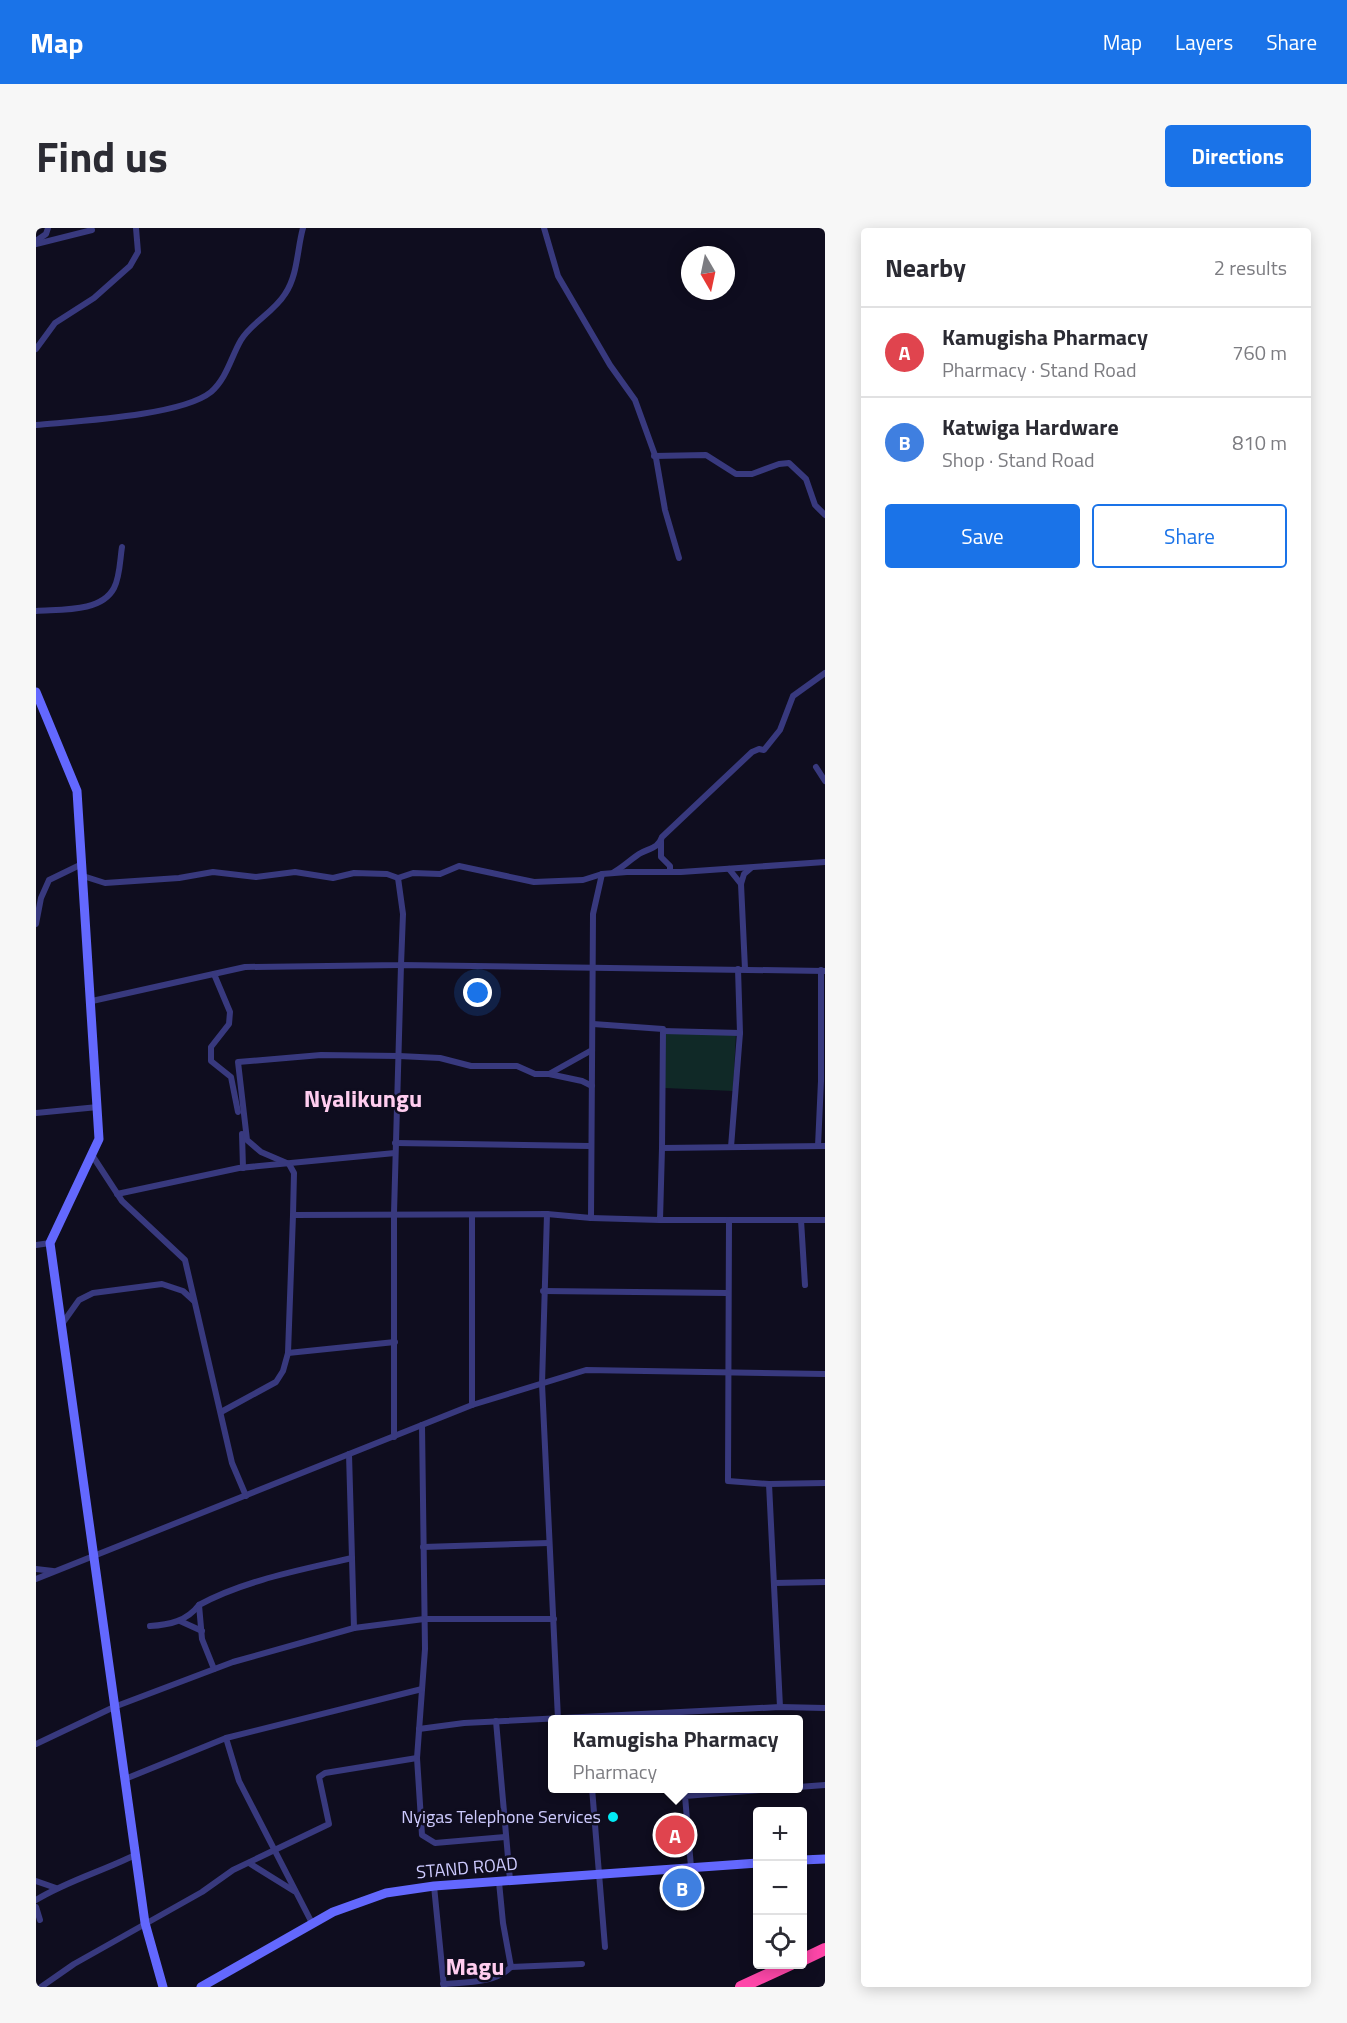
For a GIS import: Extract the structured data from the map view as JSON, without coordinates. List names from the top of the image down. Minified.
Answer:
{"streets":{"street":["STAND ROAD"]},"districts":["Nyalikungu","Magu"],"places":["Nyigas Telephone Services"],"north":"bottom","page":{"header":"Map","nav":["Map","Layers","Share"],"title":"Find us","buttons":["Directions",["Save","Share"]],"heading":["Nearby","2 results"],"list":[{"mark":"A","name":"Kamugisha Pharmacy","note":"Pharmacy · Stand Road","value":"760 m"},{"mark":"B","name":"Katwiga Hardware","note":"Shop · Stand Road","value":"810 m"}],"popup":["Kamugisha Pharmacy","Pharmacy"],"map_buttons":["+","−"],"pins":["A","B"]}}
